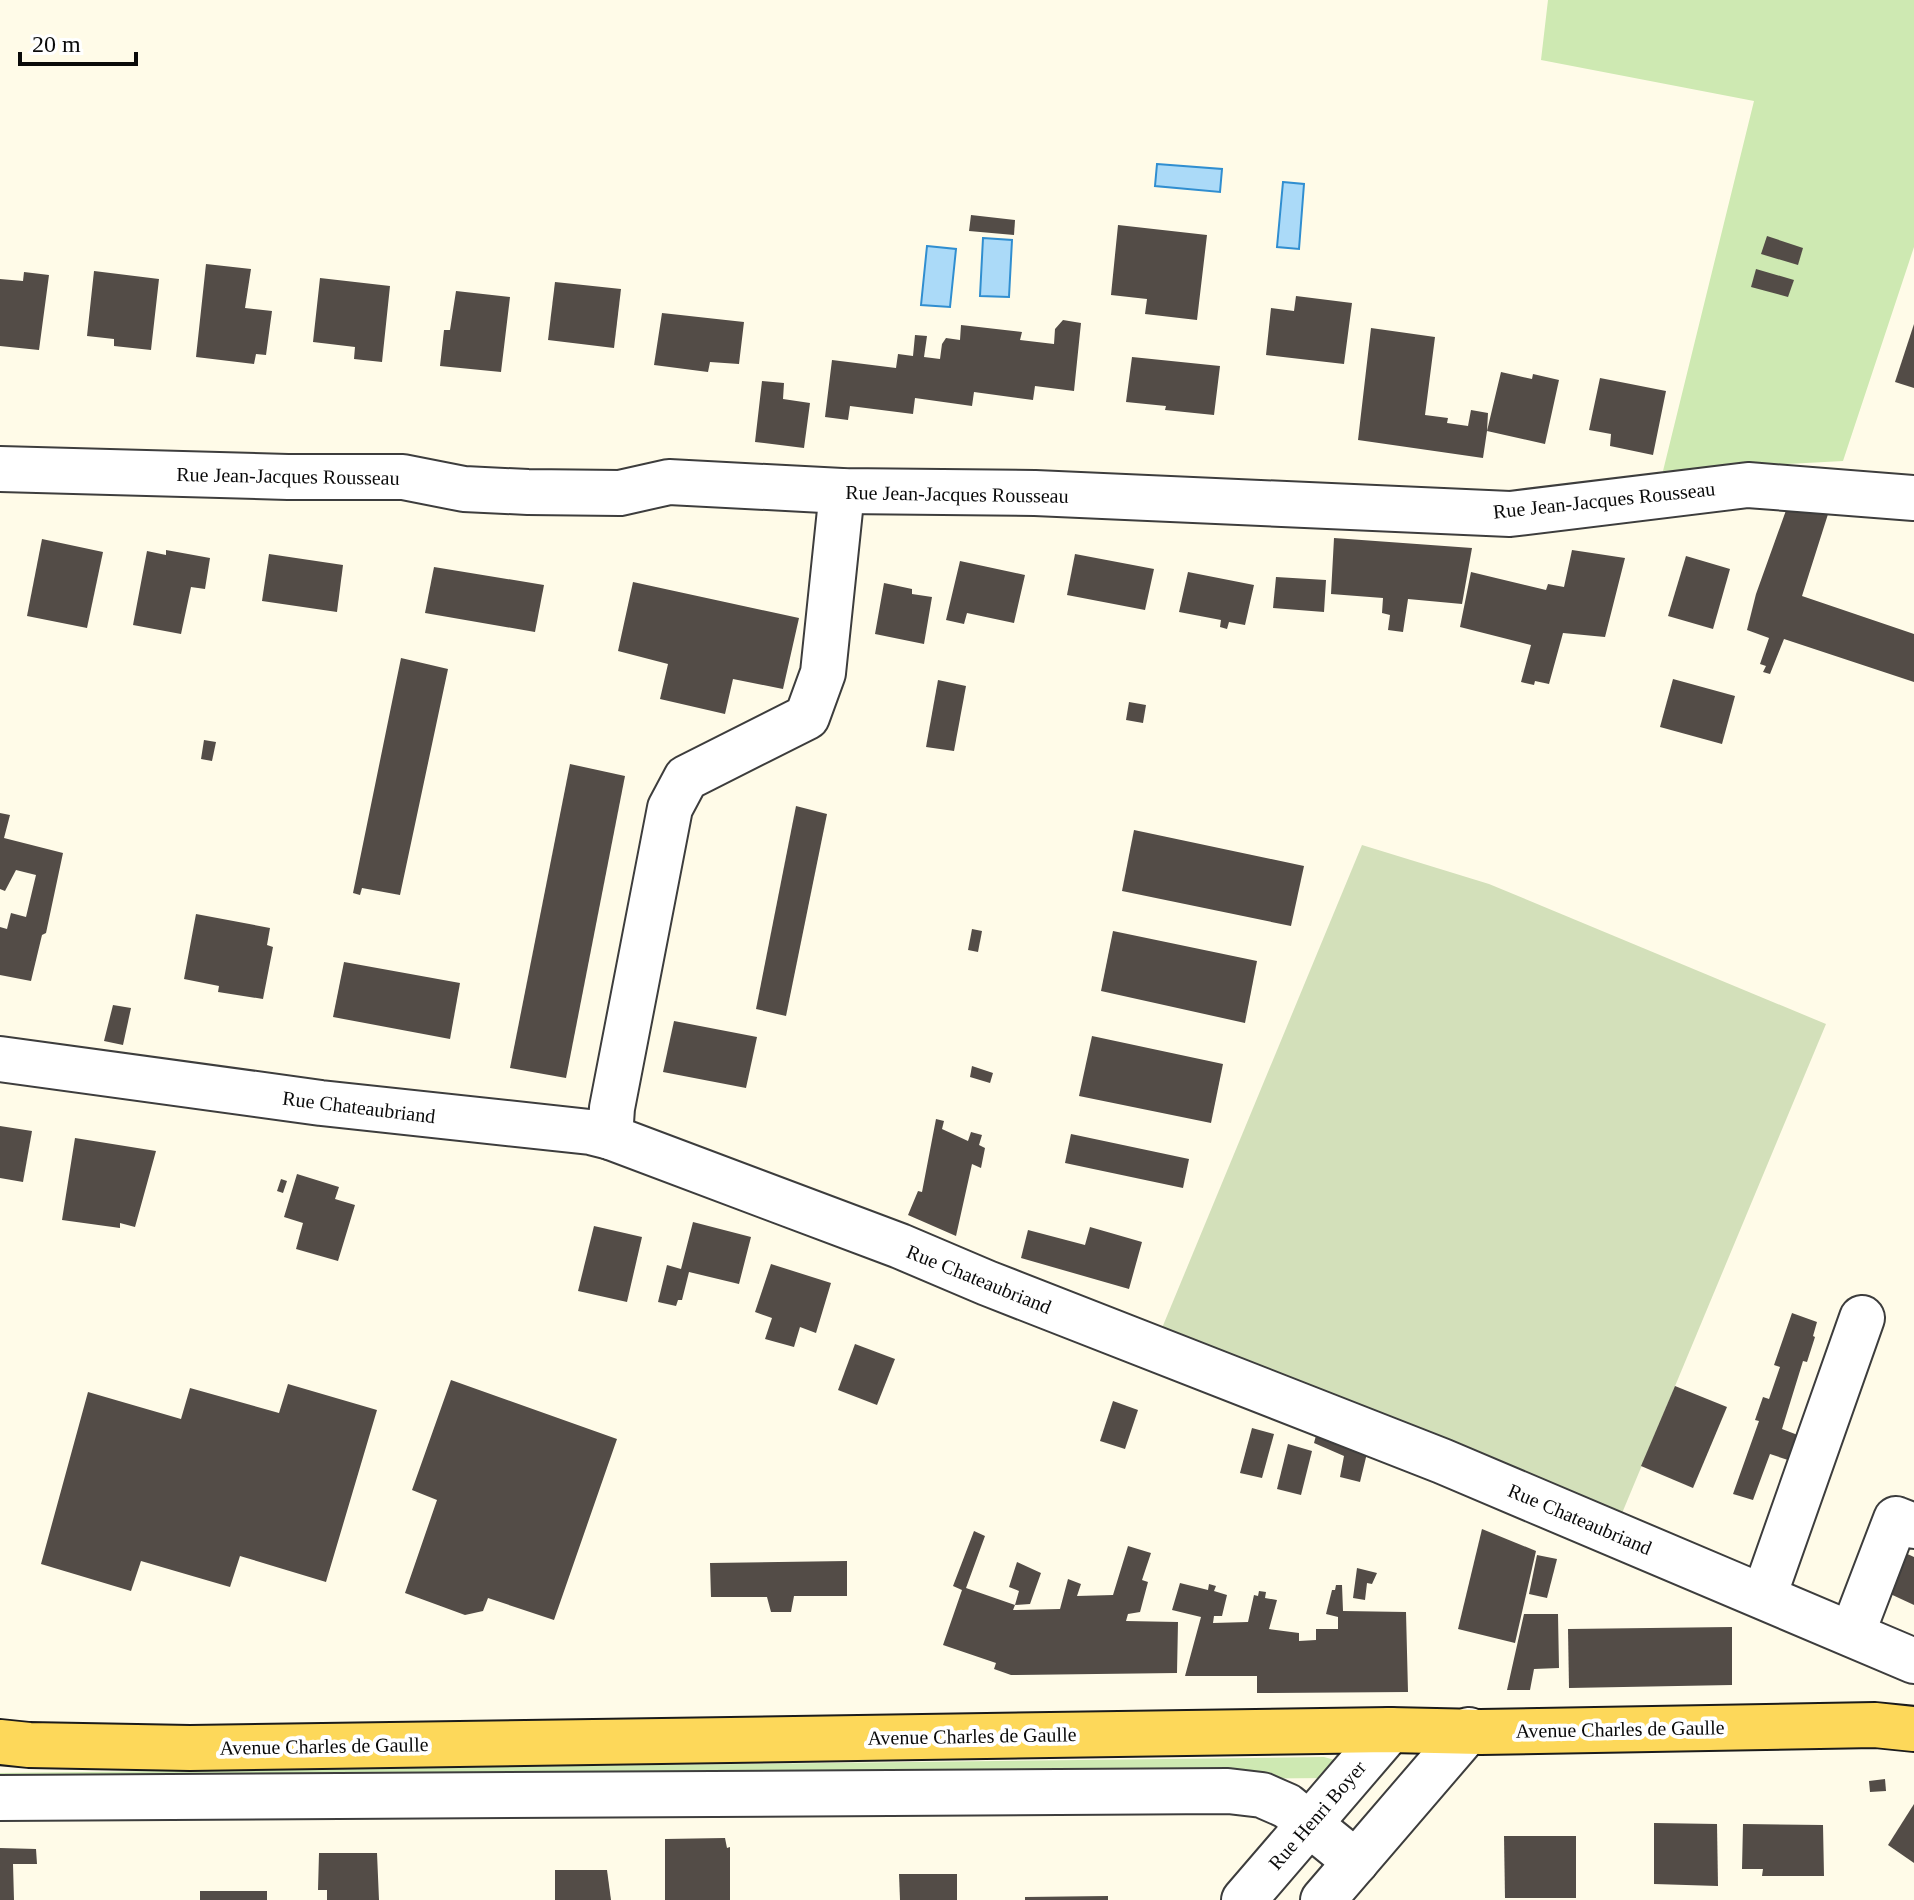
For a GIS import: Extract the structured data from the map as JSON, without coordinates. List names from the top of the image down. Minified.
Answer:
{"streets":{"main road":["Avenue Charles de Gaulle"],"street":["Rue Jean-Jacques Rousseau","Rue Chateaubriand","Rue Henri Boyer"]},"crossings":[["Avenue Charles de Gaulle","Rue Henri Boyer"]],"scale_bar":"20 m"}
